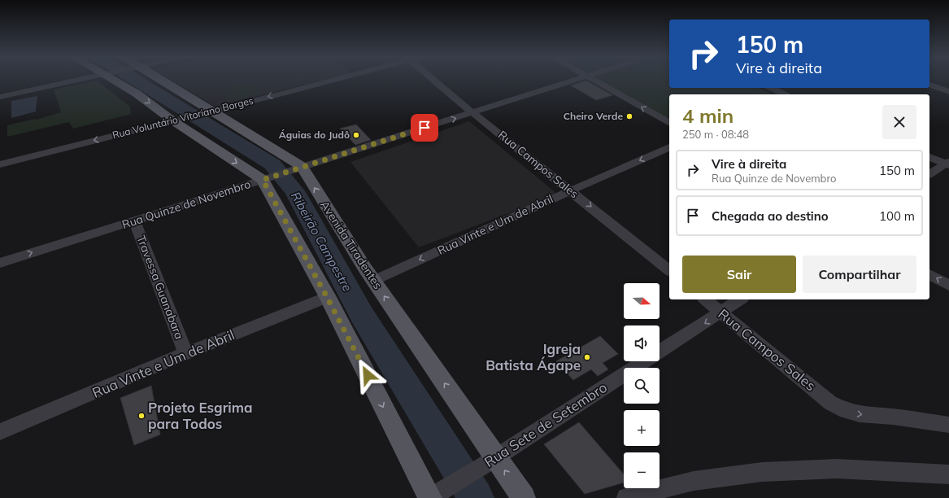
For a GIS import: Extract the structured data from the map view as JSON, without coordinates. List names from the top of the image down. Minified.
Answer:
{"streets":{"main road":["Avenida Tiradentes"],"street":["Rua Voluntário Vitoriano Borges","Rua Campos Sales","Rua Quinze de Novembro","Rua Vinte e Um de Abril","Travessa Guanabara","Rua Sete de Setembro"]},"crossings":[["Rua Voluntário Vitoriano Borges","Avenida Tiradentes"],["Rua Campos Sales","Rua Quinze de Novembro"],["Rua Campos Sales","Rua Vinte e Um de Abril"],["Rua Campos Sales","Rua Sete de Setembro"],["Rua Quinze de Novembro","Avenida Tiradentes"],["Rua Quinze de Novembro","Travessa Guanabara"],["Rua Vinte e Um de Abril","Avenida Tiradentes"],["Rua Vinte e Um de Abril","Travessa Guanabara"],["Avenida Tiradentes","Rua Sete de Setembro"]],"one_way":["Rua Voluntário Vitoriano Borges","Rua Campos Sales","Rua Quinze de Novembro","Rua Vinte e Um de Abril","Rua Sete de Setembro"],"water":["Ribeirão Campestre"],"places":["Cheiro Verde","Águias do Judô","Igreja Batista Ágape","Projeto Esgrima para Todos"],"north":"right","page":{"turn":["150 m","Vire à direita"],"heading":["4 min","250 m · 08:48"],"list":[{"name":"Vire à direita","note":"Rua Quinze de Novembro","value":"150 m"},{"name":"Chegada ao destino","value":"100 m"}],"buttons":["Sair","Compartilhar"],"map_buttons":["+","−"]}}
